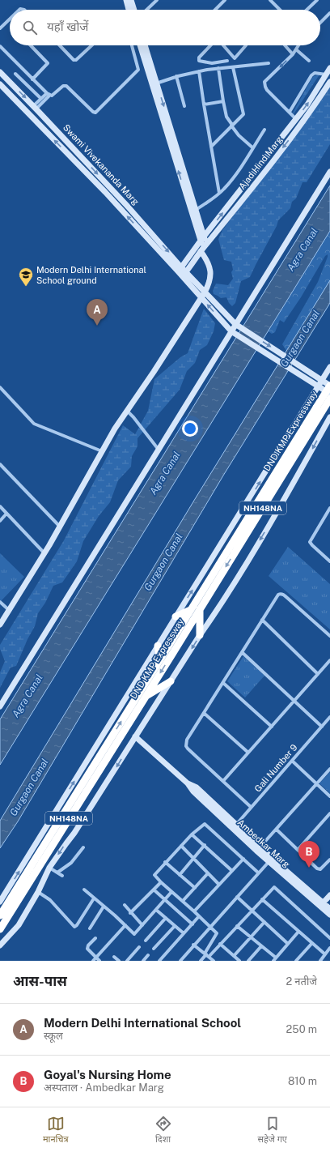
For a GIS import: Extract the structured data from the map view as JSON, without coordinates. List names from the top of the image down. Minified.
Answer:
{"streets":{"highway":["DND KMP Expressway","NH148NA"],"street":["Ajad Hind Marg","Swami Vivekananda Marg","Gali Number 9","Ambedkar Marg"]},"crossings":[["Ajad Hind Marg","Swami Vivekananda Marg"],["Gali Number 9","Ambedkar Marg"]],"water":["Agra Canal","Gurgaon Canal"],"places":{"school or university":["Modern Delhi International School ground"]},"page":{"search":"यहाँ खोजें","pins":["A","B"],"heading":["आस-पास","2 नतीजे"],"list":[{"mark":"A","name":"Modern Delhi International School","note":"स्कूल","value":"250 m"},{"mark":"B","name":"Goyal's Nursing Home","note":"अस्पताल · Ambedkar Marg","value":"810 m"}],"nav":["मानचित्र","दिशा","सहेजे गए"]}}
